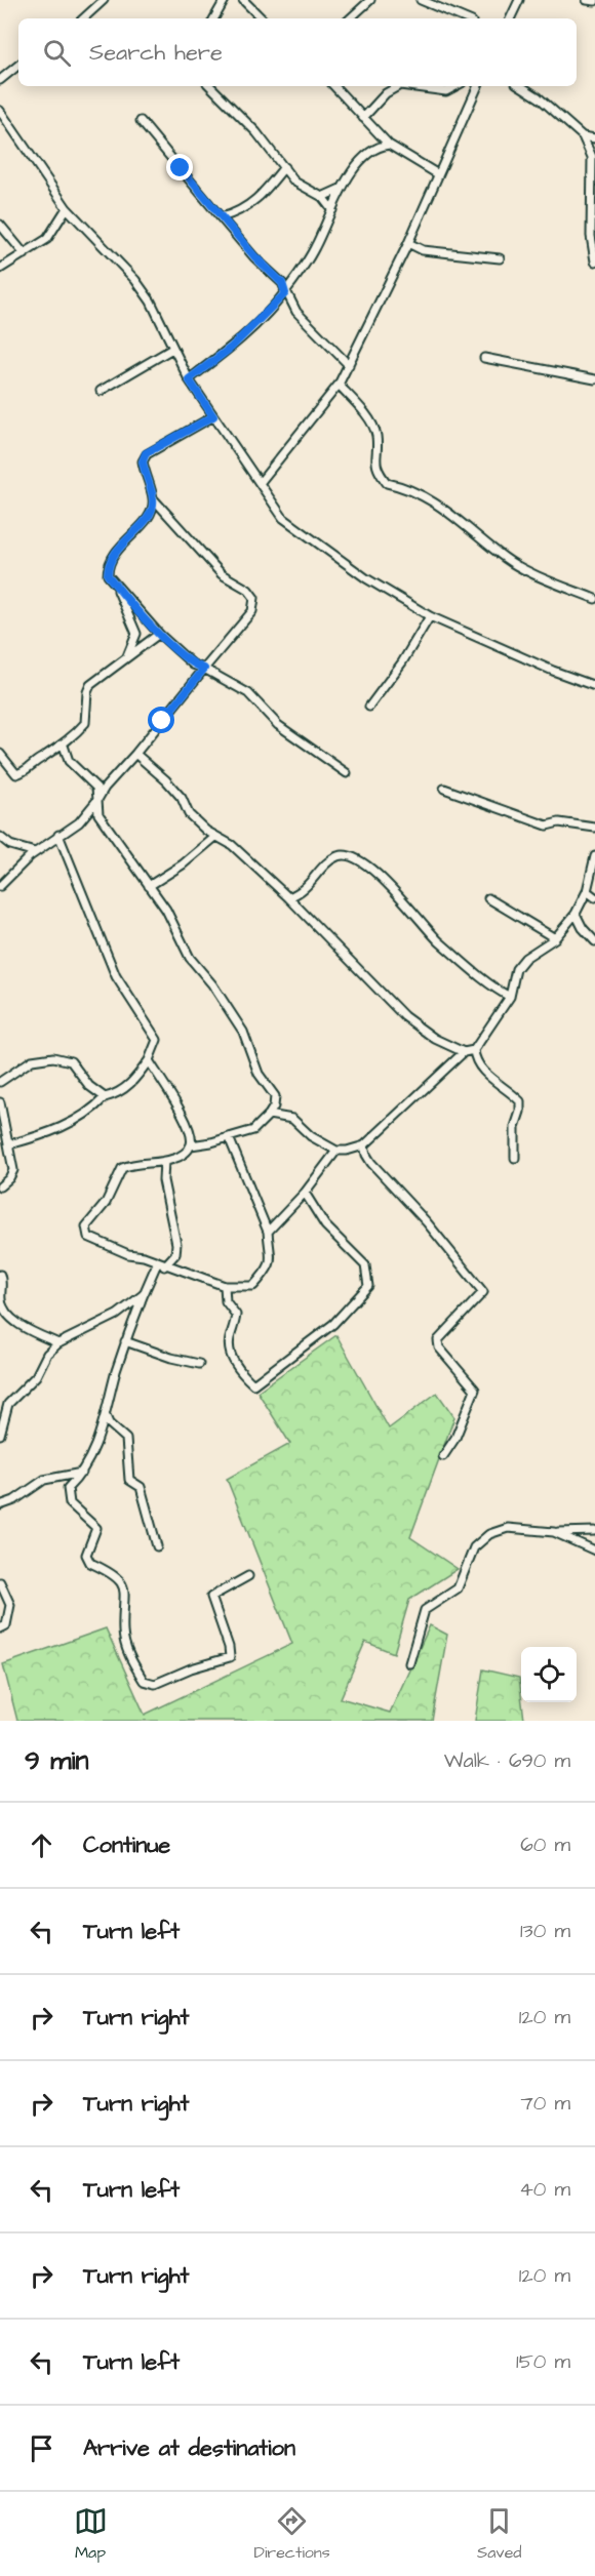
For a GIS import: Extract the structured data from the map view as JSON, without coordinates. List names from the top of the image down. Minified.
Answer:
{"page":{"search":"Search here","heading":["9 min","Walk · 690 m"],"list":[["Continue","60 m"],["Turn left","130 m"],["Turn right","120 m"],["Turn right","70 m"],["Turn left","40 m"],["Turn right","120 m"],["Turn left","150 m"],"Arrive at destination"],"nav":["Map","Directions","Saved"]}}
